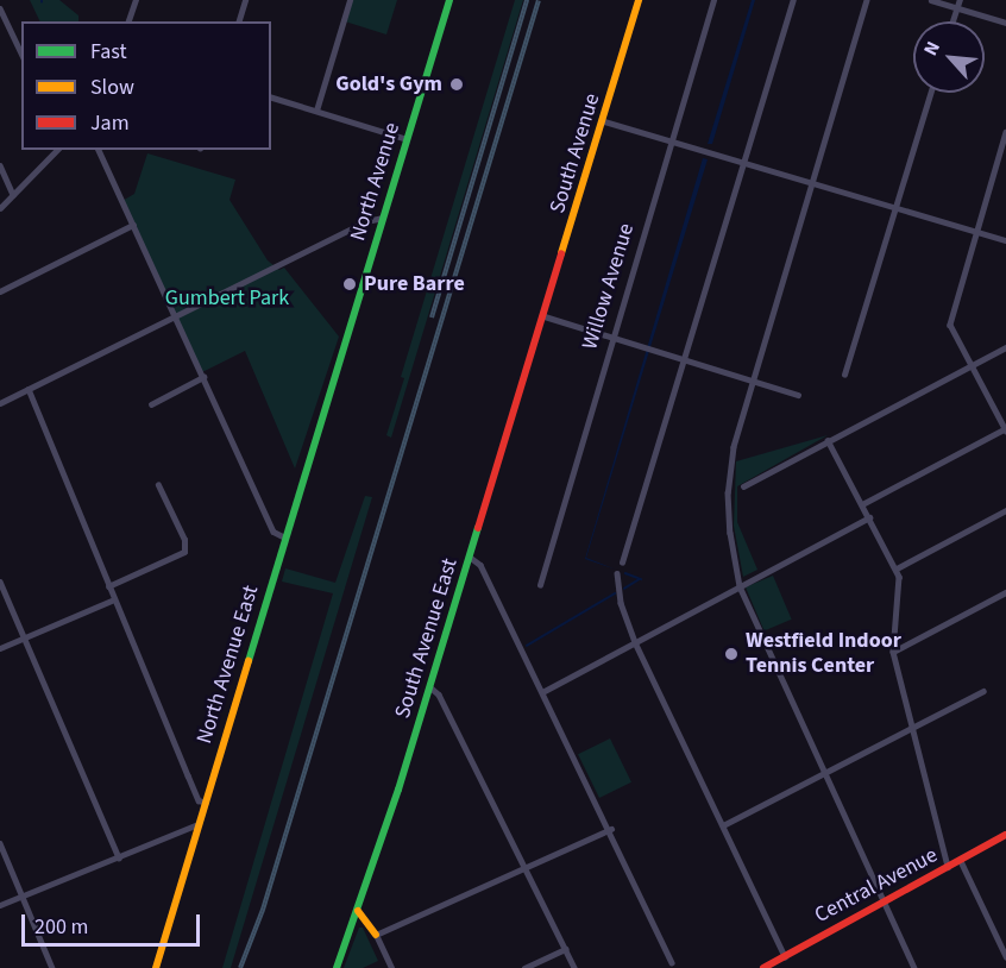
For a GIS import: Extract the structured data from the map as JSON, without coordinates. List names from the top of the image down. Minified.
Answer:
{"streets":{"main road":["South Avenue","North Avenue","South Avenue East","North Avenue East","Central Avenue"],"street":["Willow Avenue"]},"crossings":[["South Avenue","South Avenue East"],["North Avenue","North Avenue East"]],"parks":["Gumbert Park"],"places":["Gold's Gym","Pure Barre","Westfield Indoor Tennis Center"],"legend":["Fast","Slow","Jam"],"scale_bar":"200 m","north":"top left"}
